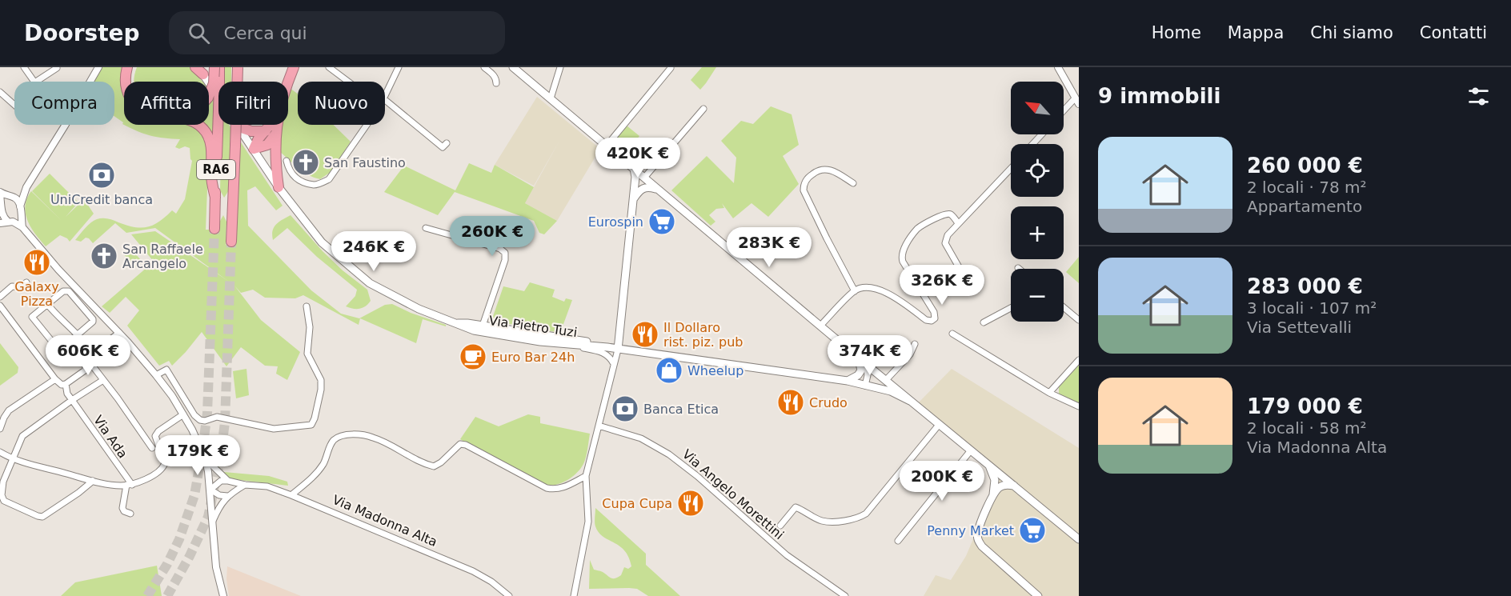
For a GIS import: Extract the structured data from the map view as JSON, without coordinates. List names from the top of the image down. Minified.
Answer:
{"streets":{"highway":["RA6"],"main road":["Via Pietro Tuzi"],"street":["Via Ada","Via Angelo Morettini","Via Madonna Alta"]},"places":{"church":["San Faustino","San Raffaele Arcangelo"],"bank":["UniCredit banca","Banca Etica"],"supermarket":["Eurospin","Penny Market"],"restaurant":["Galaxy Pizza","Il Dollaro rist. piz. pub","Crudo","Cupa Cupa"],"cafe":["Euro Bar 24h"],"shop":["Wheelup"]},"north":"top left","page":{"header":"Doorstep","search":"Cerca qui","nav":["Home","Mappa","Chi siamo","Contatti"],"heading":"9 immobili","map_buttons":["+","−"],"chip":["Compra","Affitta","Filtri","Nuovo"],"list":[{"name":"260 000 €","note":"2 locali · 78 m² · Appartamento"},{"name":"283 000 €","note":"3 locali · 107 m² · Via Settevalli"},{"name":"179 000 €","note":"2 locali · 58 m² · Via Madonna Alta"}],"price":["420K €","260K €","283K €","246K €","326K €","606K €","374K €","179K €","200K €"]}}
